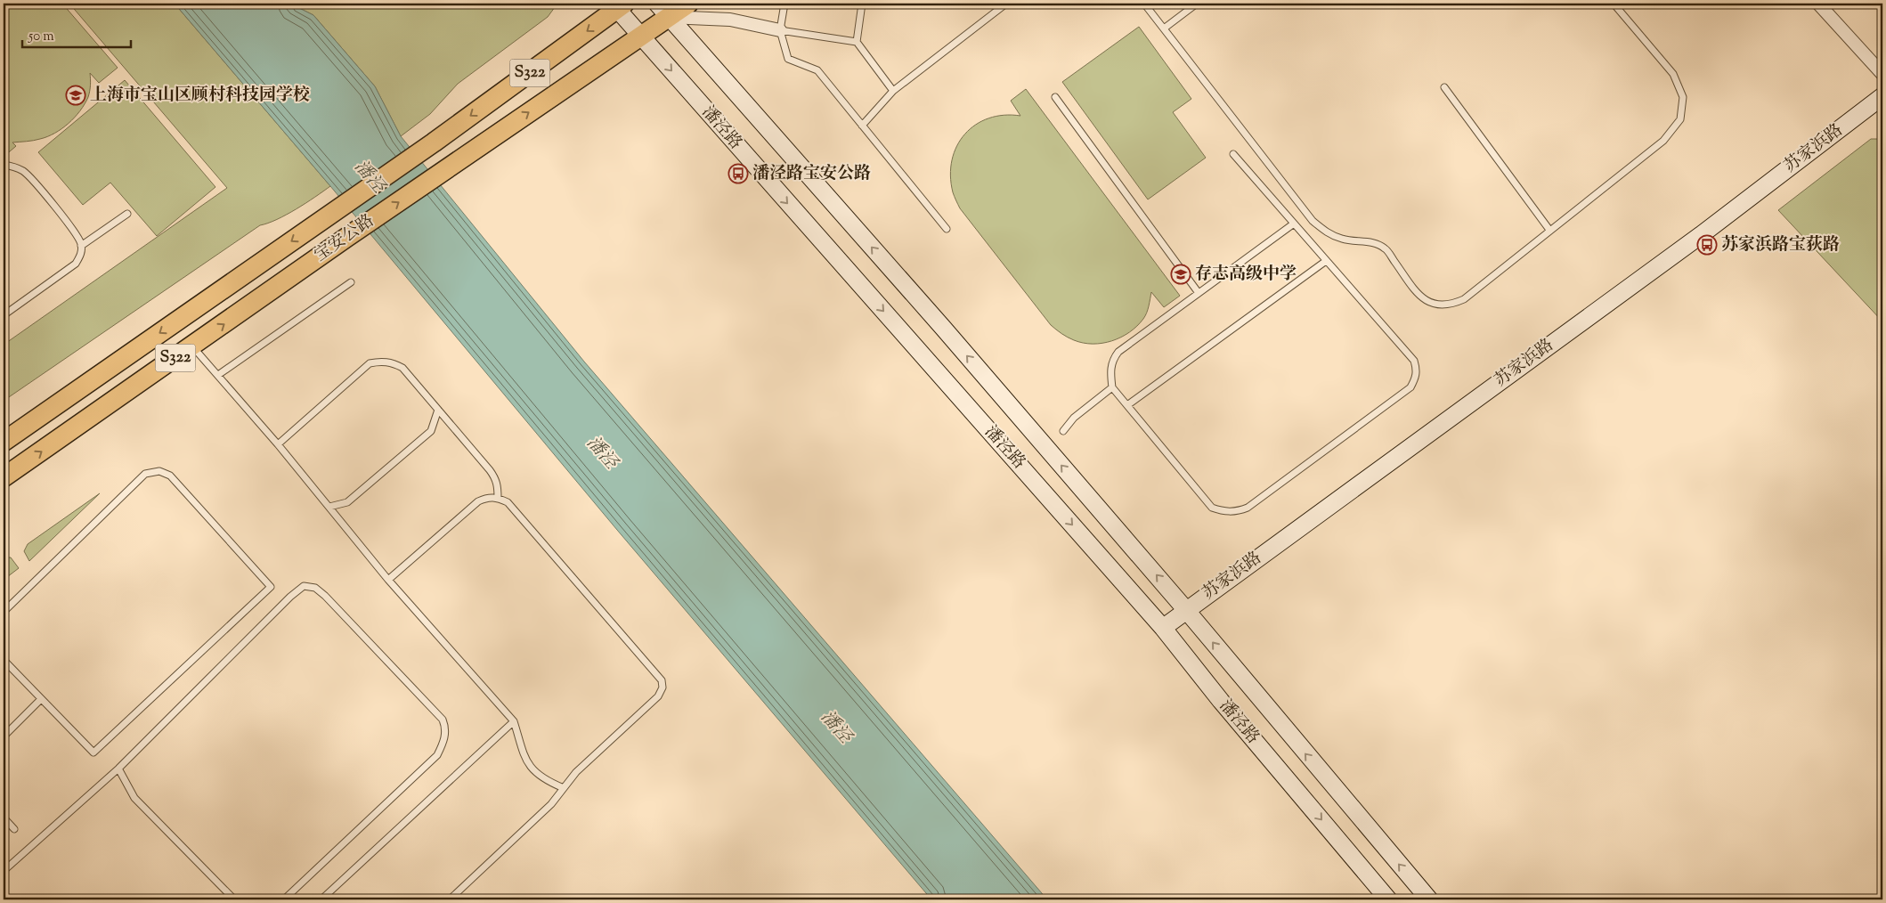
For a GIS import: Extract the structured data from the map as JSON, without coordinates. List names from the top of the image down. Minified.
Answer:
{"streets":{"main road":["S322","潘泾路","苏家浜路","宝安公路"]},"crossings":[["潘泾路","苏家浜路"],["潘泾路","宝安公路"]],"water":["潘泾"],"places":{"school or university":["上海市宝山区顾村科技园学校","存志高级中学"],"bus stop":["潘泾路宝安公路","苏家浜路宝荻路"]},"scale_bar":"50 m"}
